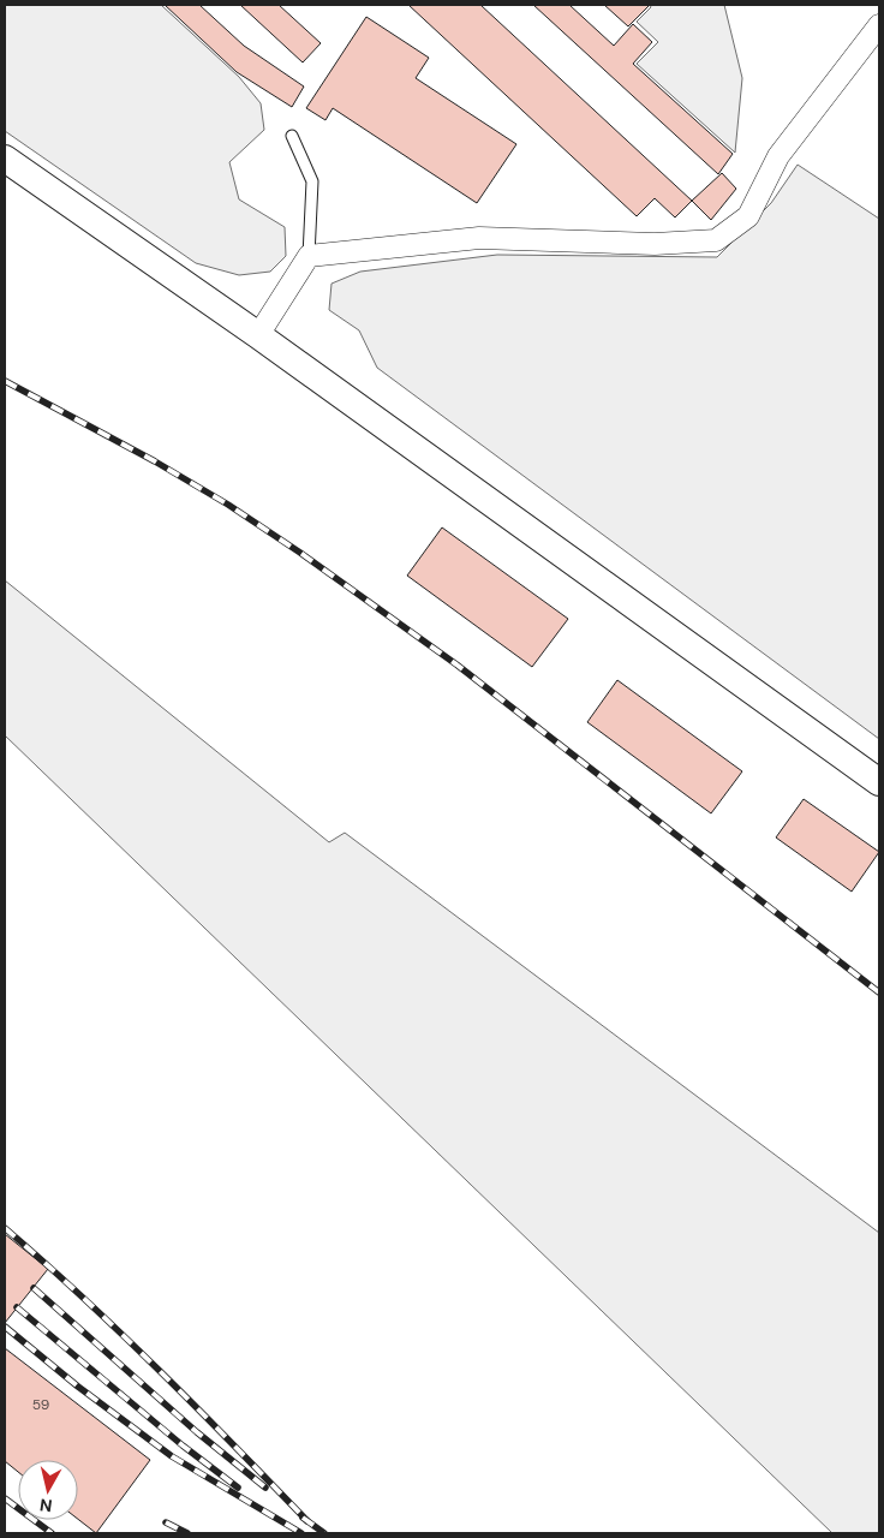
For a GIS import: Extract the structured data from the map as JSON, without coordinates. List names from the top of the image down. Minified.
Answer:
{"house_numbers":["59"],"north":"bottom"}
